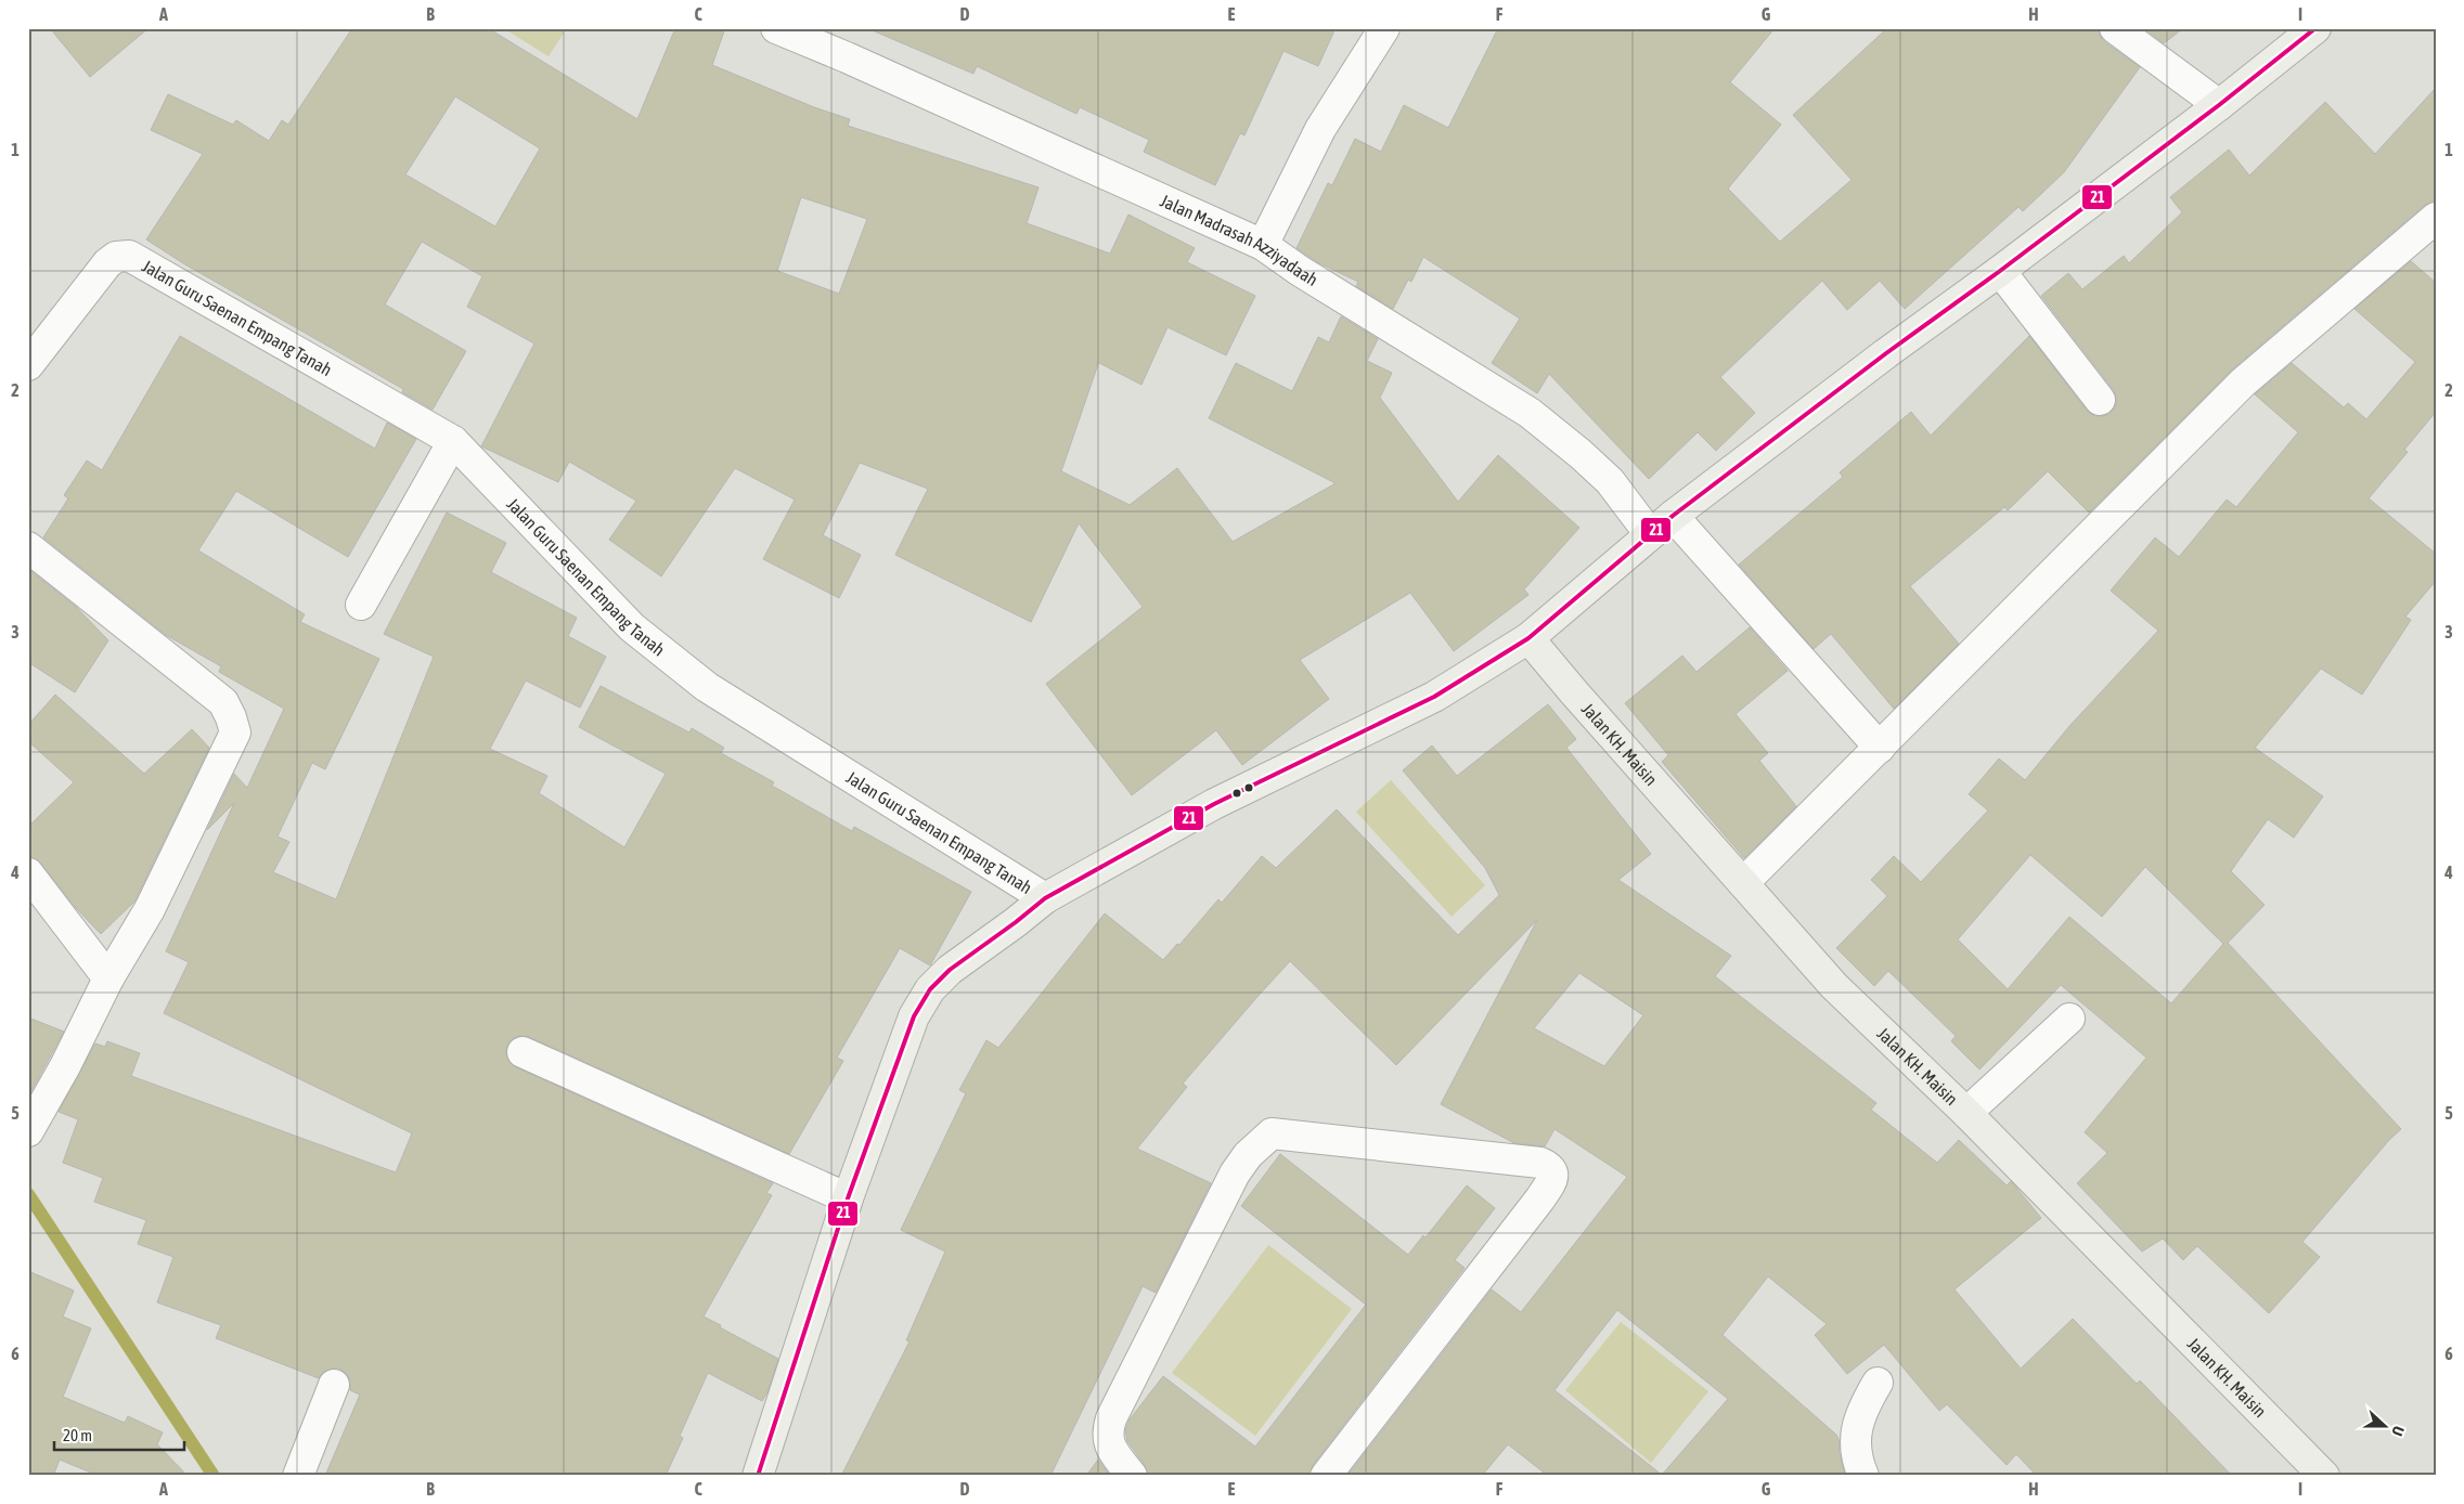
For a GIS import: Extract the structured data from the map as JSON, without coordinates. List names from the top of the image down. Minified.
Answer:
{"streets":{"street":["Jalan Madrasah Azziyadaah","Jalan Guru Saenan Empang Tanah","Jalan KH. Maisin"]},"lines":["transit line 21"],"scale_bar":"20 m","north":"right","grid":{"columns":["A","B","C","D","E","F","G","H","I"],"rows":["1","2","3","4","5","6"]}}
